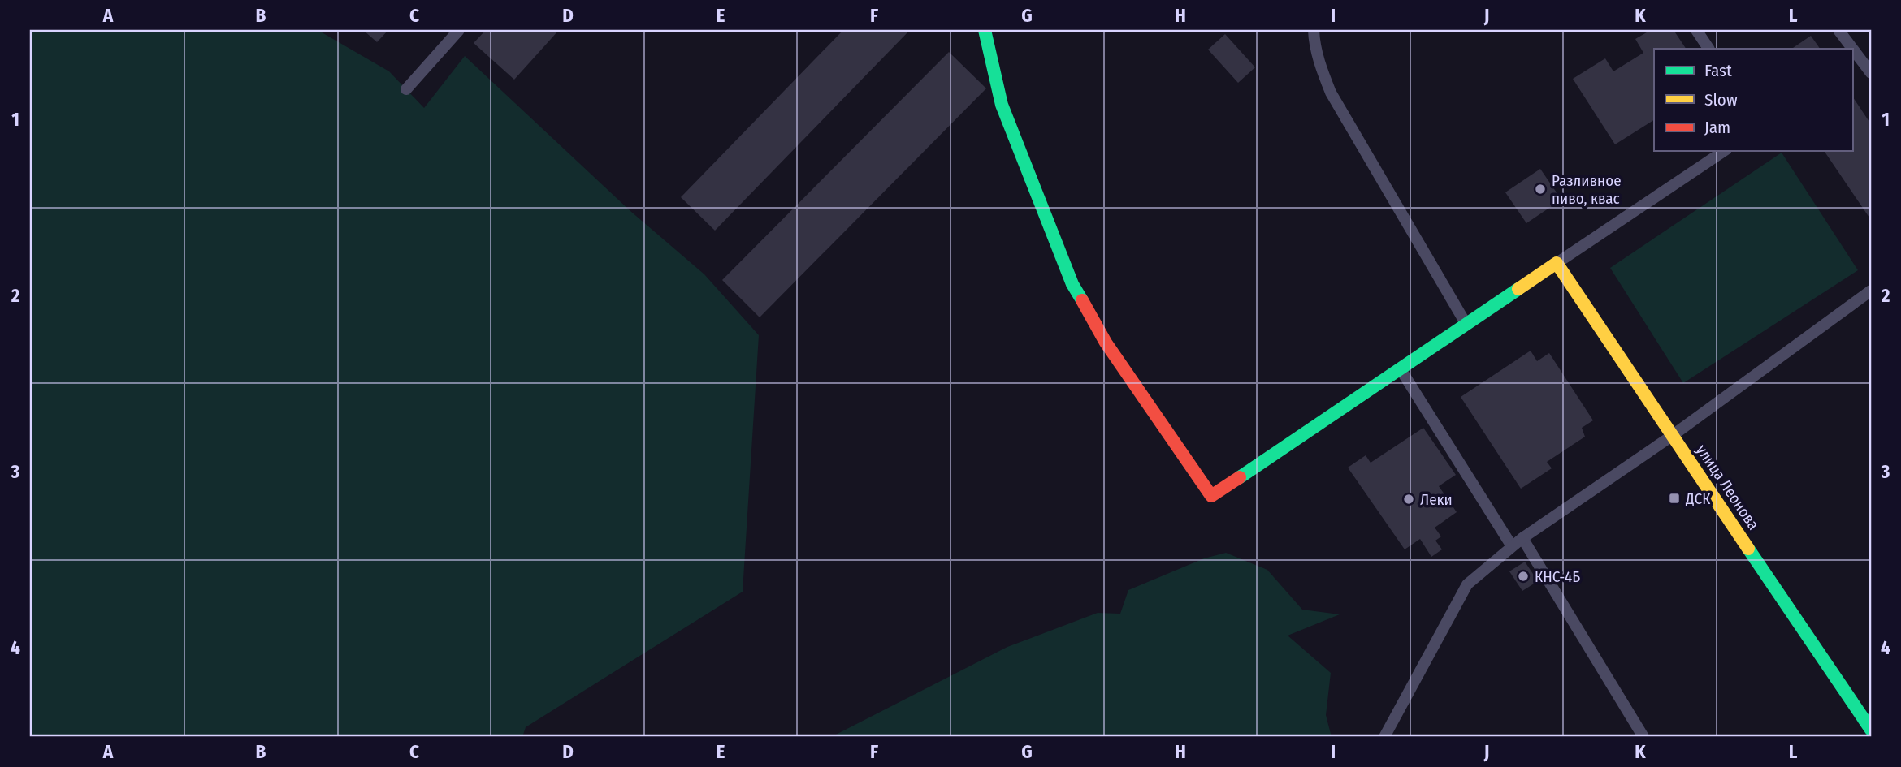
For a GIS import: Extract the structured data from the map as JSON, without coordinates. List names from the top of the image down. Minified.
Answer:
{"streets":{"street":["улица Леонова"]},"places":{"other":["Разливное пиво, квас","Леки","КНС-4Б"],"transit":["ДСК"]},"legend":["Fast","Slow","Jam"],"grid":{"columns":["A","B","C","D","E","F","G","H","I","J","K","L"],"rows":["1","2","3","4"]}}
